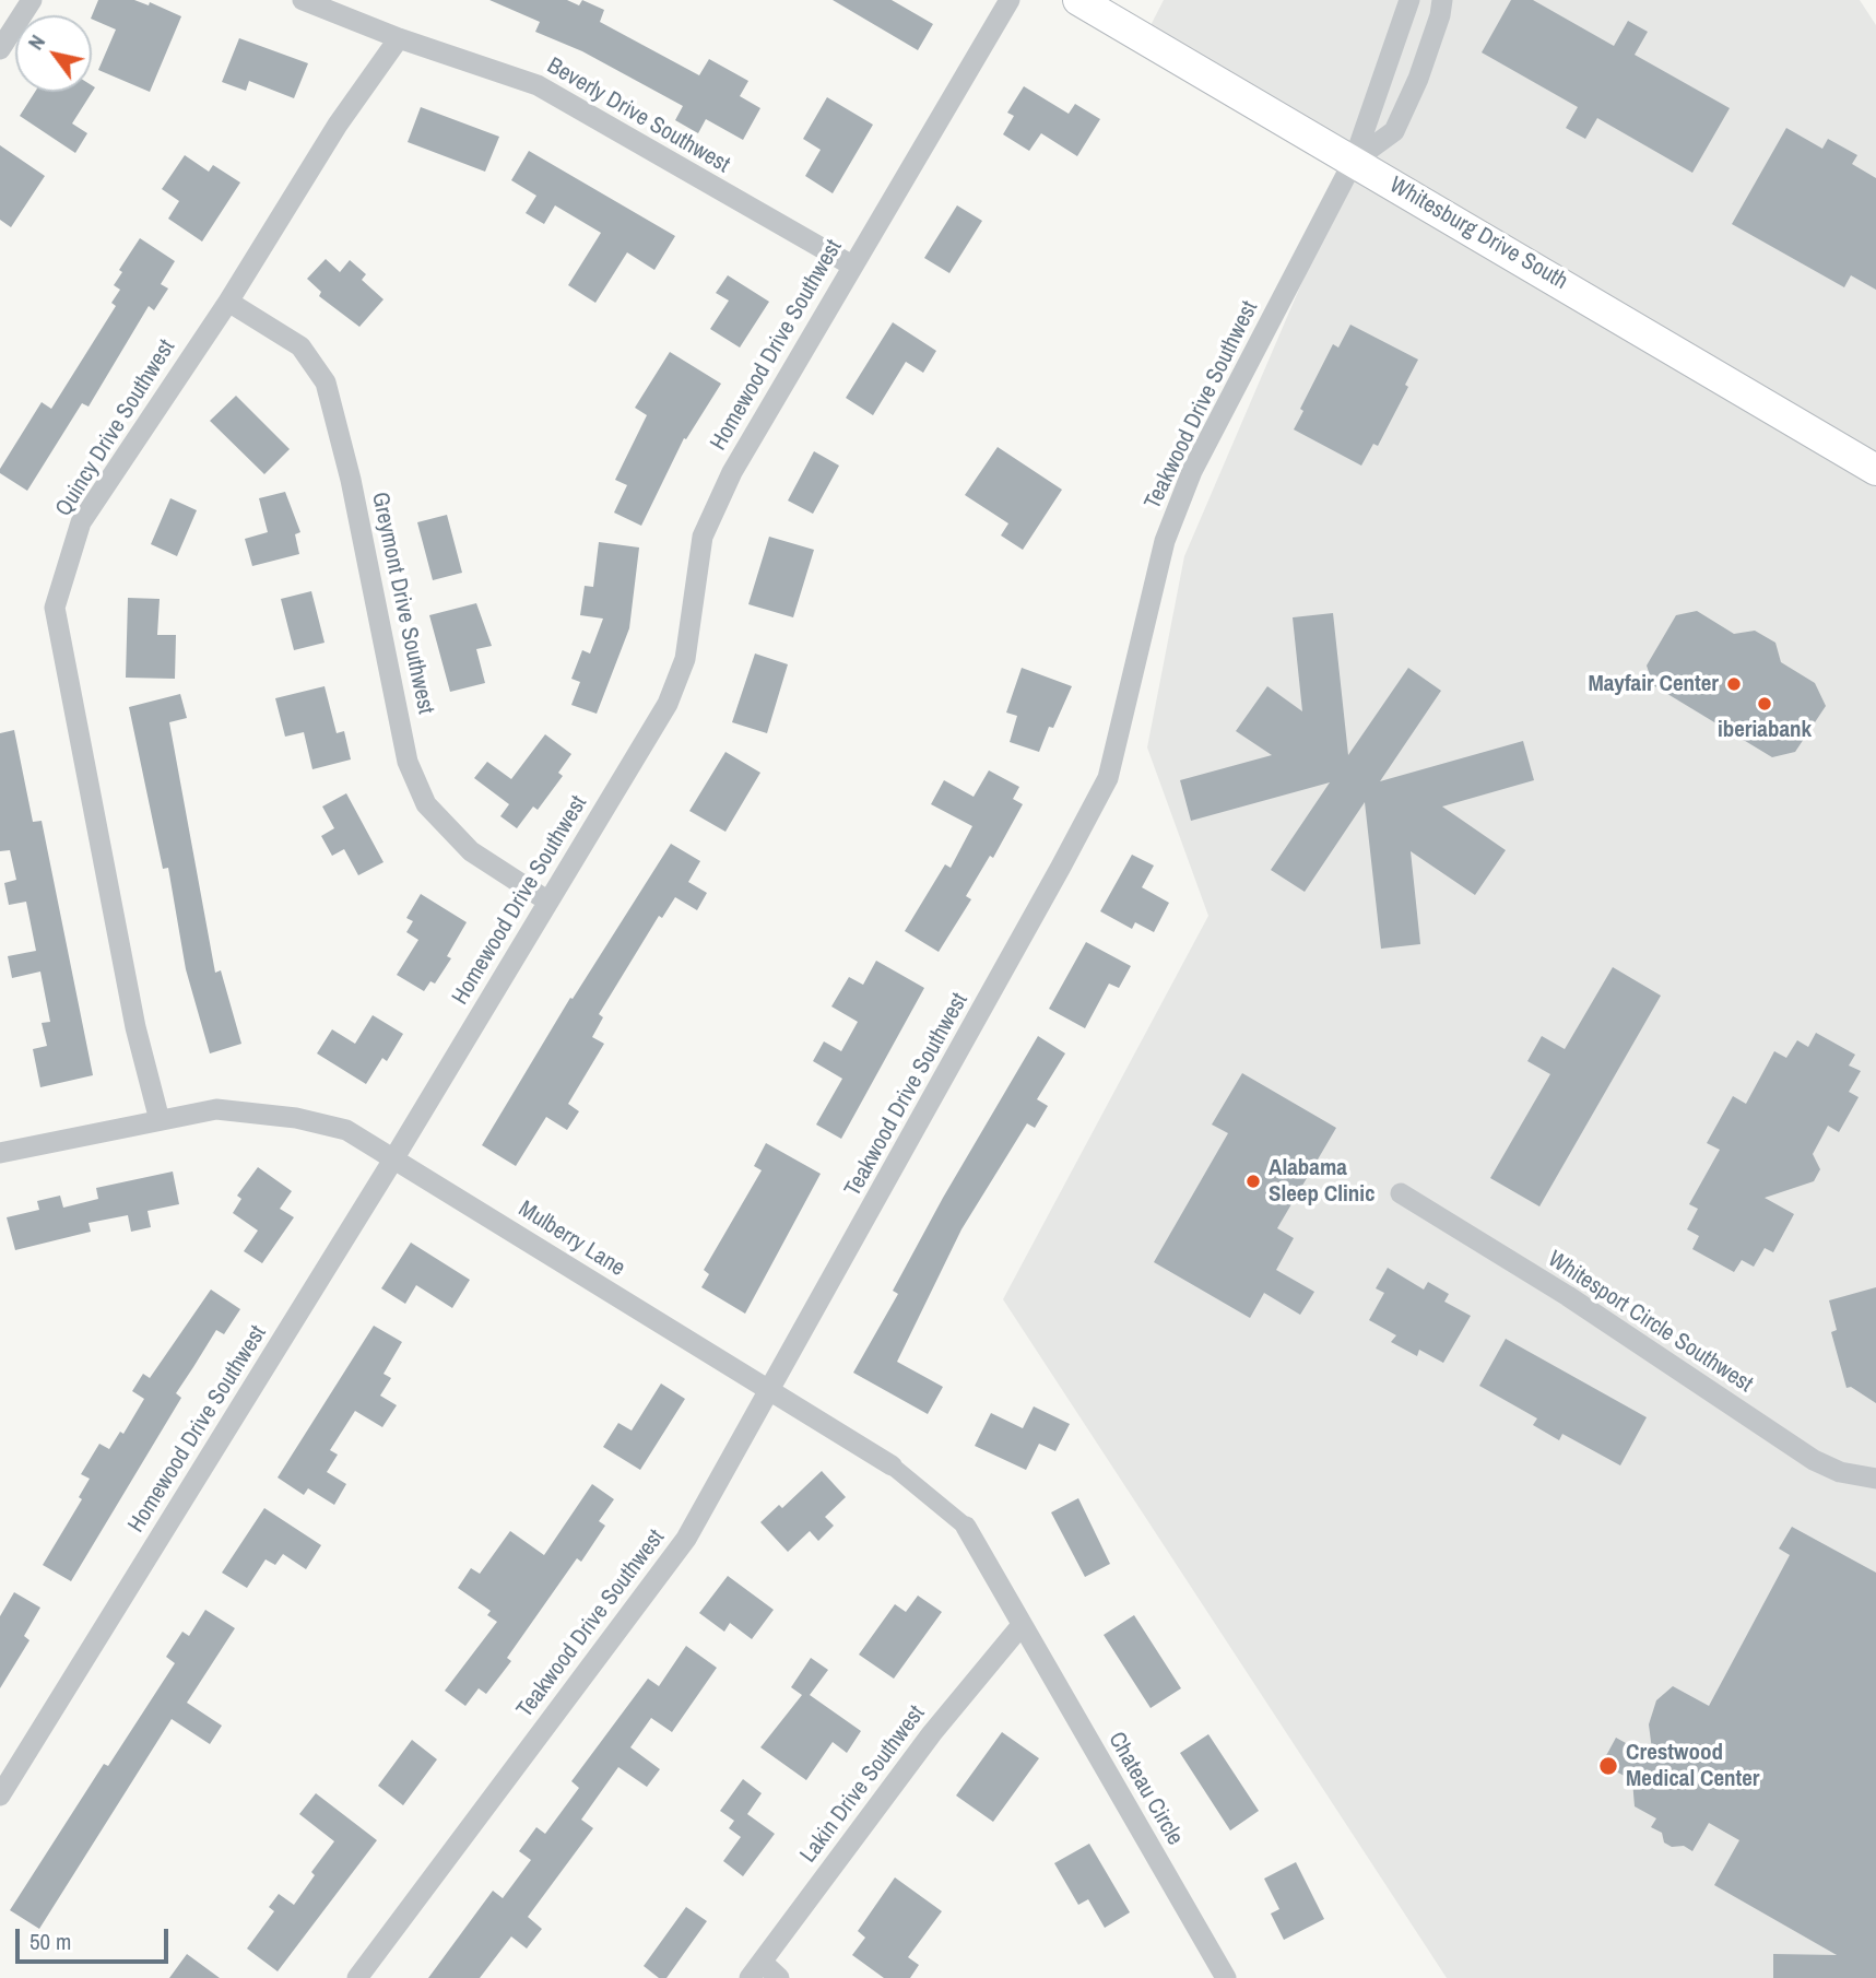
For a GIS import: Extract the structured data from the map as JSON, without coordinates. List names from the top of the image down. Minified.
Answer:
{"streets":{"main road":["Whitesburg Drive South"],"street":["Beverly Drive Southwest","Homewood Drive Southwest","Teakwood Drive Southwest","Quincy Drive Southwest","Greymont Drive Southwest","Mulberry Lane","Whitesport Circle Southwest","Lakin Drive Southwest","Chateau Circle"]},"crossings":[["Beverly Drive Southwest","Homewood Drive Southwest"],["Beverly Drive Southwest","Quincy Drive Southwest"],["Whitesburg Drive South","Teakwood Drive Southwest"],["Homewood Drive Southwest","Greymont Drive Southwest"],["Homewood Drive Southwest","Mulberry Lane"],["Teakwood Drive Southwest","Mulberry Lane"],["Quincy Drive Southwest","Greymont Drive Southwest"],["Quincy Drive Southwest","Mulberry Lane"],["Mulberry Lane","Lakin Drive Southwest"],["Mulberry Lane","Chateau Circle"],["Lakin Drive Southwest","Chateau Circle"]],"places":["Mayfair Center","iberiabank","Alabama Sleep Clinic","Crestwood Medical Center"],"scale_bar":"50 m","north":"top left"}
